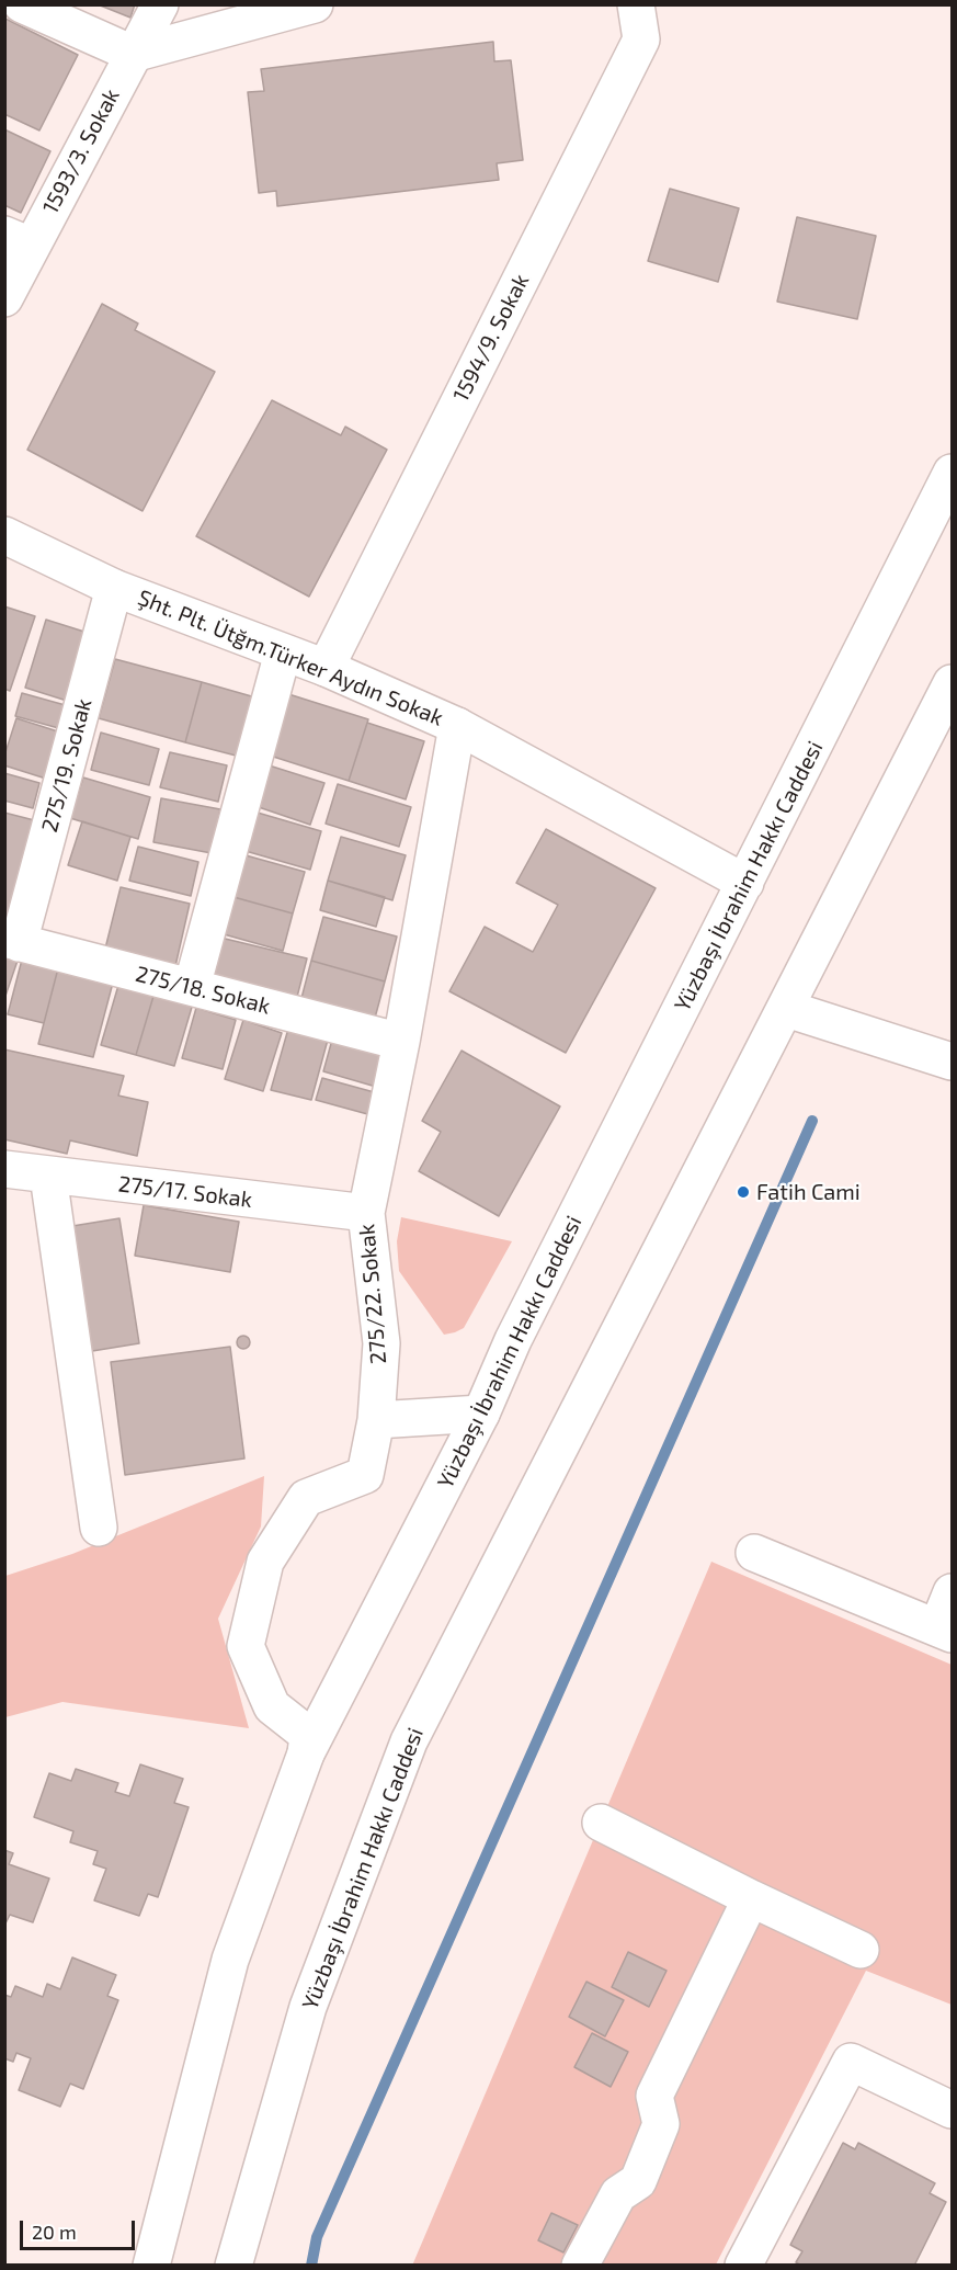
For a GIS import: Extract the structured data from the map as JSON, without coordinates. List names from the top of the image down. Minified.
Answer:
{"streets":{"street":["1593/3. Sokak","1594/9. Sokak","Şht. Plt. Ütğm.Türker Aydın Sokak","275/19. Sokak","Yüzbaşı İbrahim Hakkı Caddesi","275/18. Sokak","275/17. Sokak","275/22. Sokak"]},"crossings":[["1594/9. Sokak","Şht. Plt. Ütğm.Türker Aydın Sokak"],["Şht. Plt. Ütğm.Türker Aydın Sokak","275/19. Sokak"],["Şht. Plt. Ütğm.Türker Aydın Sokak","Yüzbaşı İbrahim Hakkı Caddesi"],["Şht. Plt. Ütğm.Türker Aydın Sokak","275/22. Sokak"],["275/19. Sokak","275/18. Sokak"],["Yüzbaşı İbrahim Hakkı Caddesi","275/22. Sokak"],["275/18. Sokak","275/22. Sokak"],["275/17. Sokak","275/22. Sokak"]],"places":["Fatih Cami"],"scale_bar":"20 m"}
